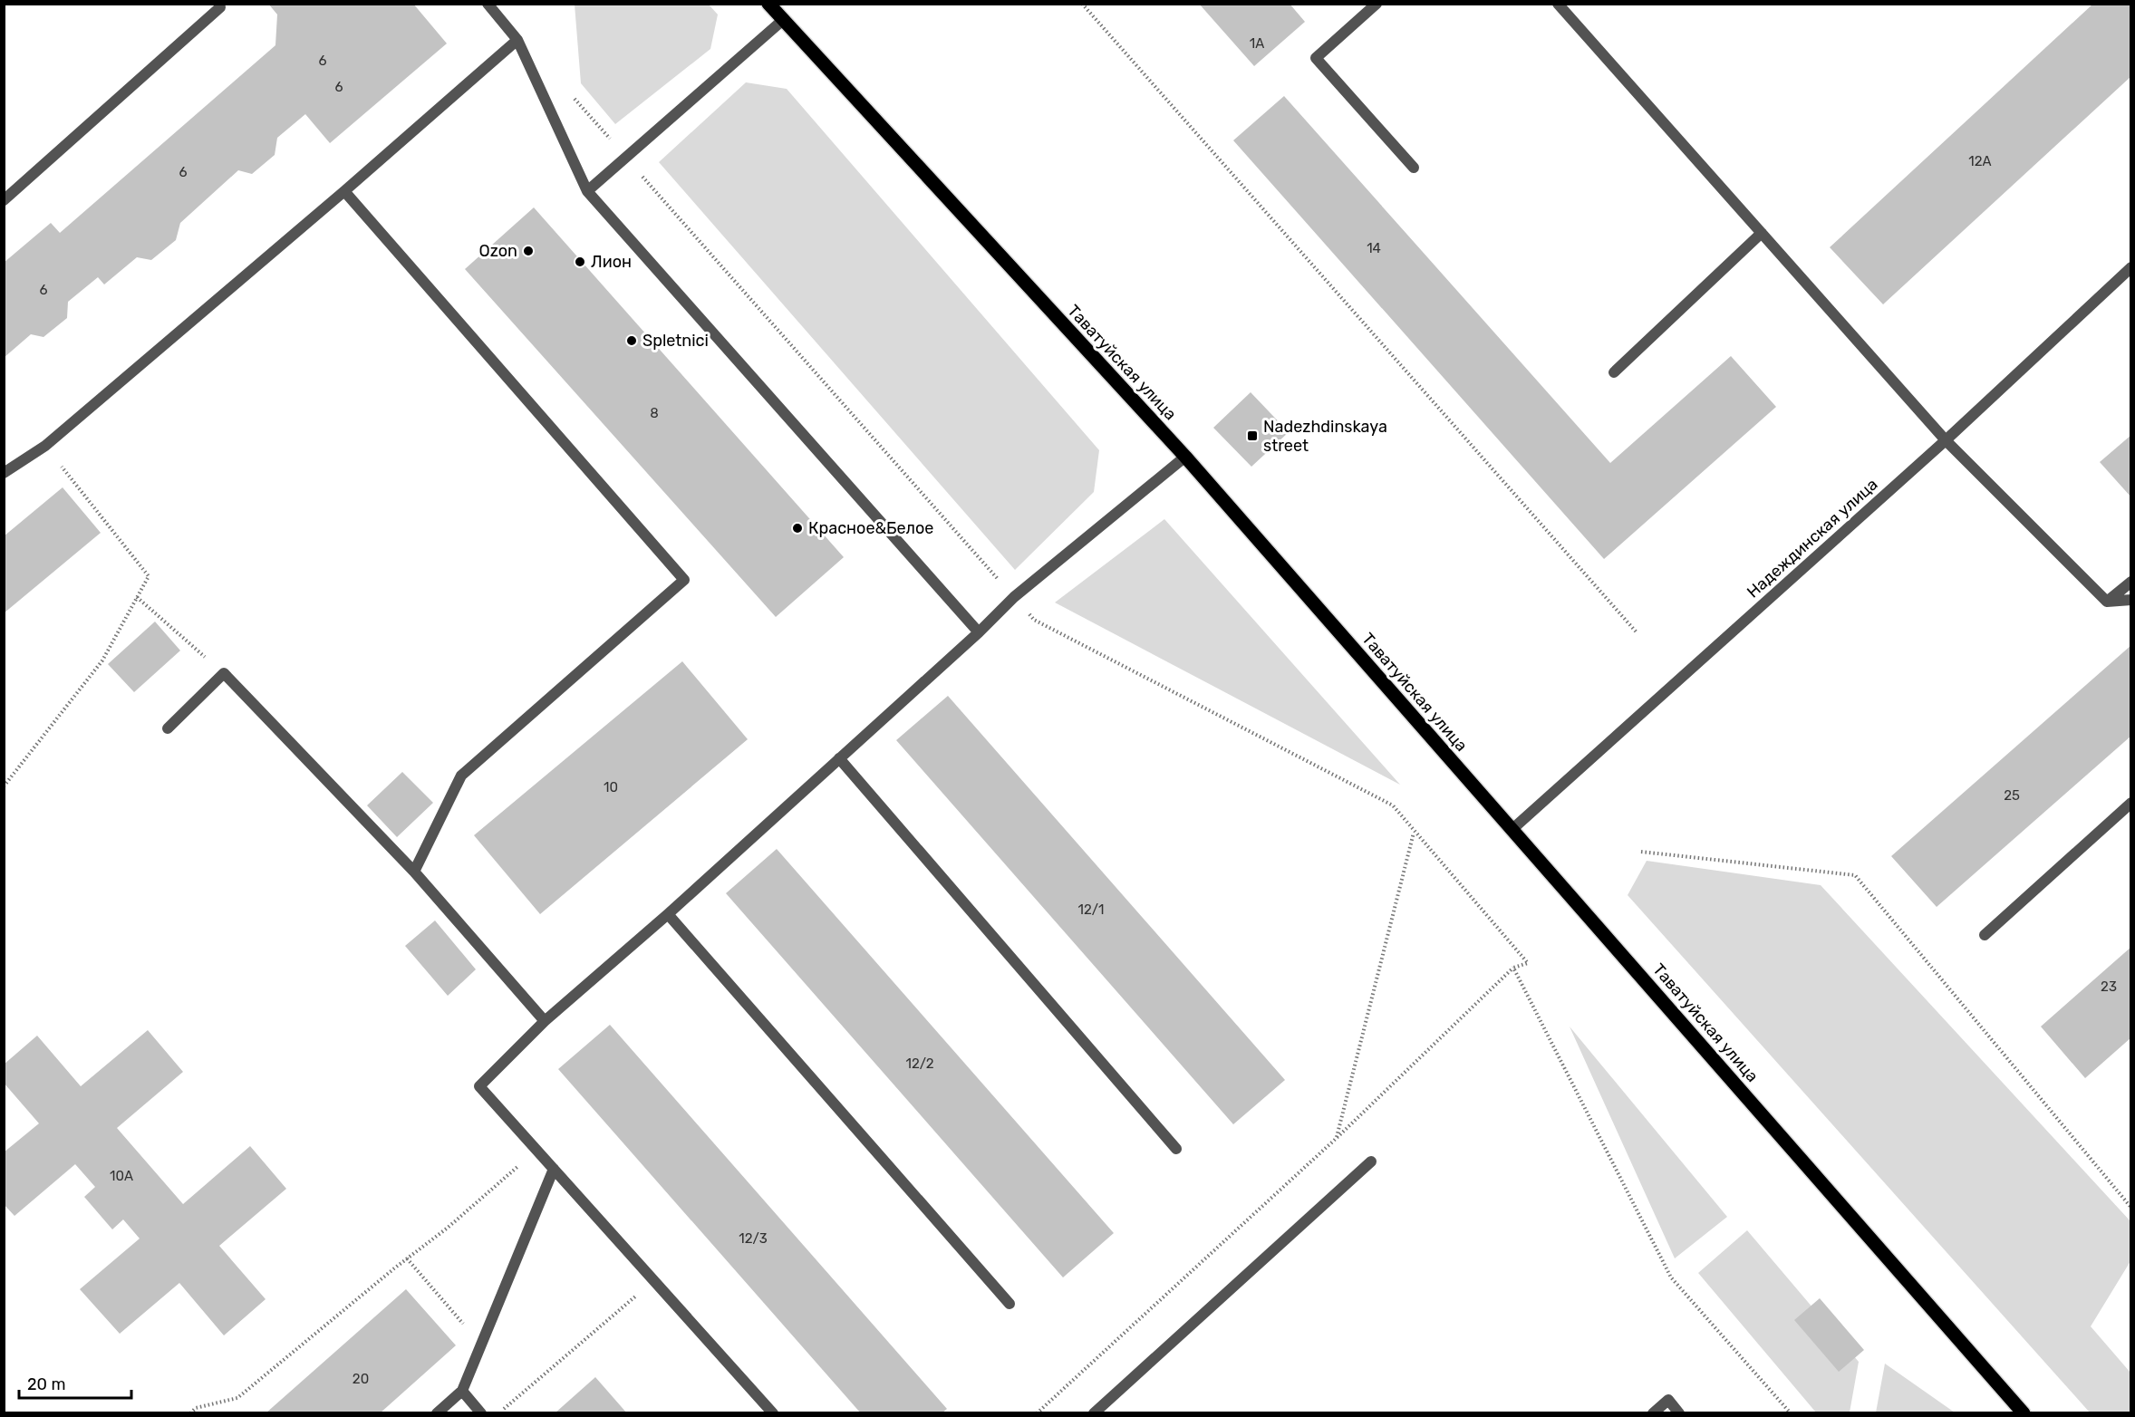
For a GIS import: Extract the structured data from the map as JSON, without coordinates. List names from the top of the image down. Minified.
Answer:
{"streets":{"main road":["Таватуйская улица"],"street":["Надеждинская улица"]},"crossings":[["Таватуйская улица","Надеждинская улица"]],"places":{"other":["Ozon","Лион","Spletnici","Красное&Белое"],"transit":["Nadezhdinskaya street"]},"house_numbers":["1А","6","6","12А","6","14","6","8","10","25","12/1","23","12/2","10А","12/3","20"],"scale_bar":"20 m"}
